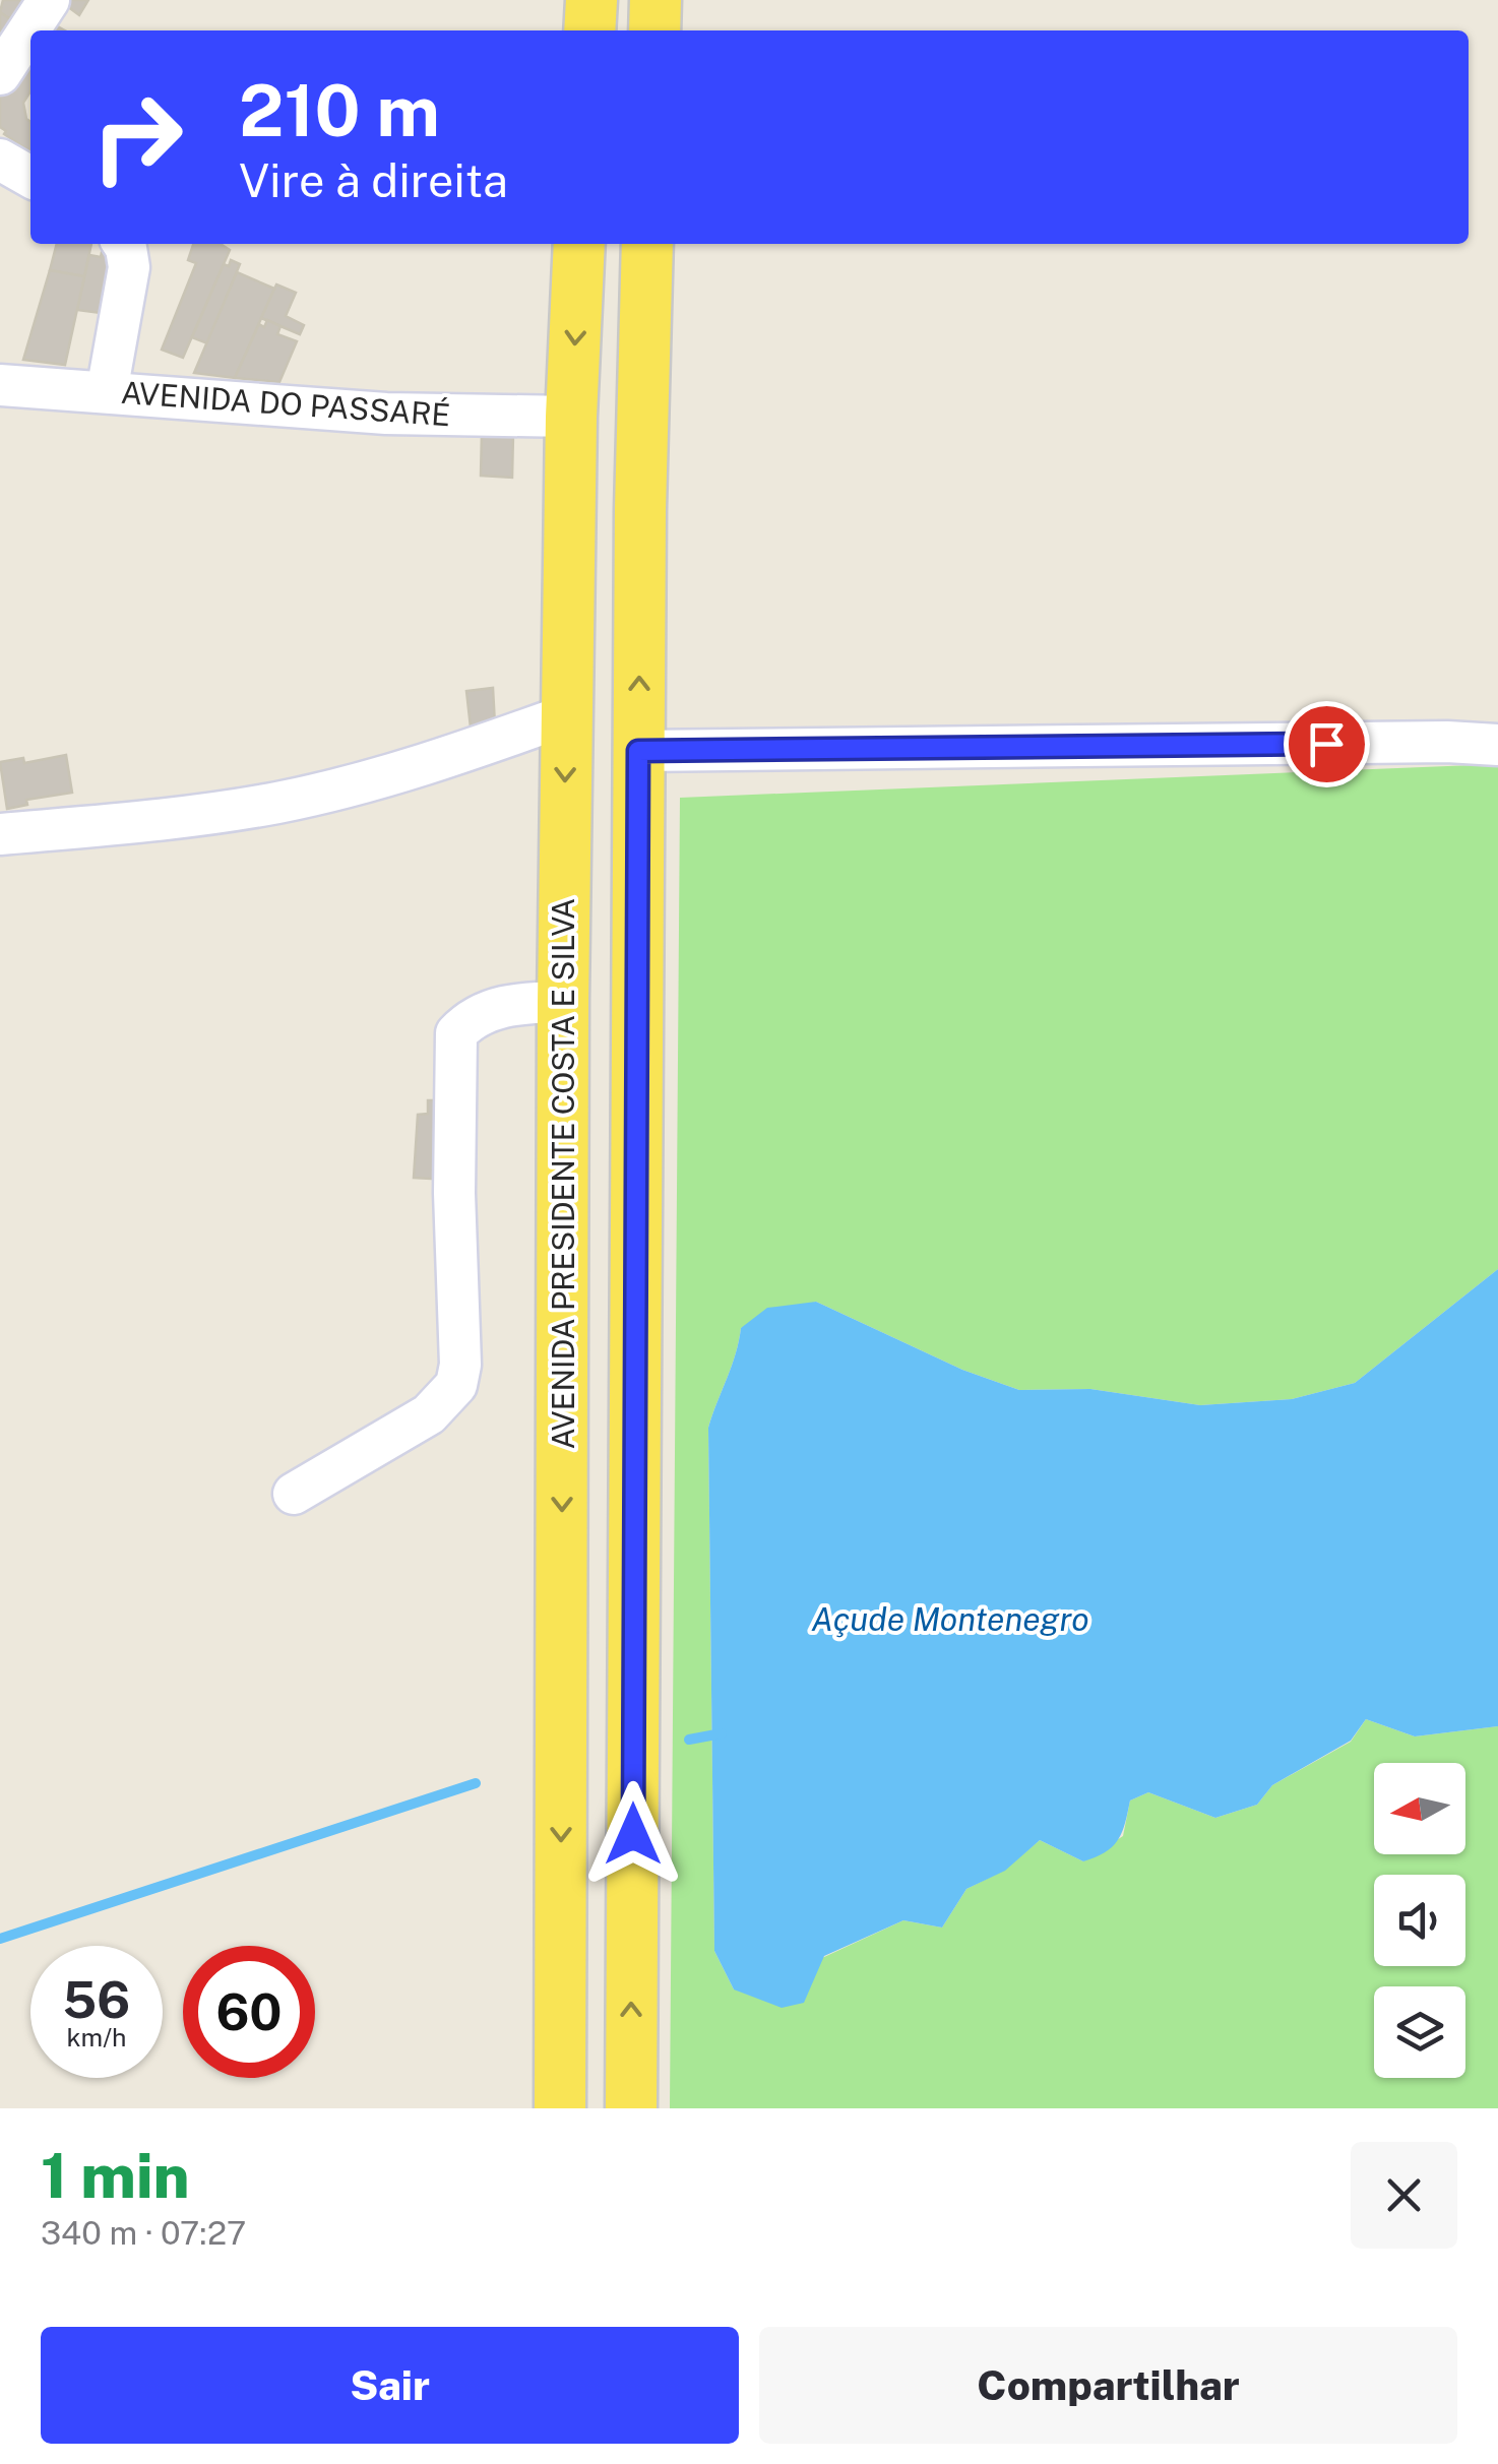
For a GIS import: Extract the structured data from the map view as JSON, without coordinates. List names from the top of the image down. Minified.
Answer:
{"streets":{"main road":["AVENIDA PRESIDENTE COSTA E SILVA"],"street":["AVENIDA DO PASSARÉ"]},"crossings":[["AVENIDA DO PASSARÉ","AVENIDA PRESIDENTE COSTA E SILVA"]],"water":["Açude Montenegro"],"north":"left","page":{"turn":["210 m","Vire à direita"],"speed":"56 km/h","limit":"60","heading":["1 min","340 m · 07:27"],"buttons":["Sair","Compartilhar"]}}
